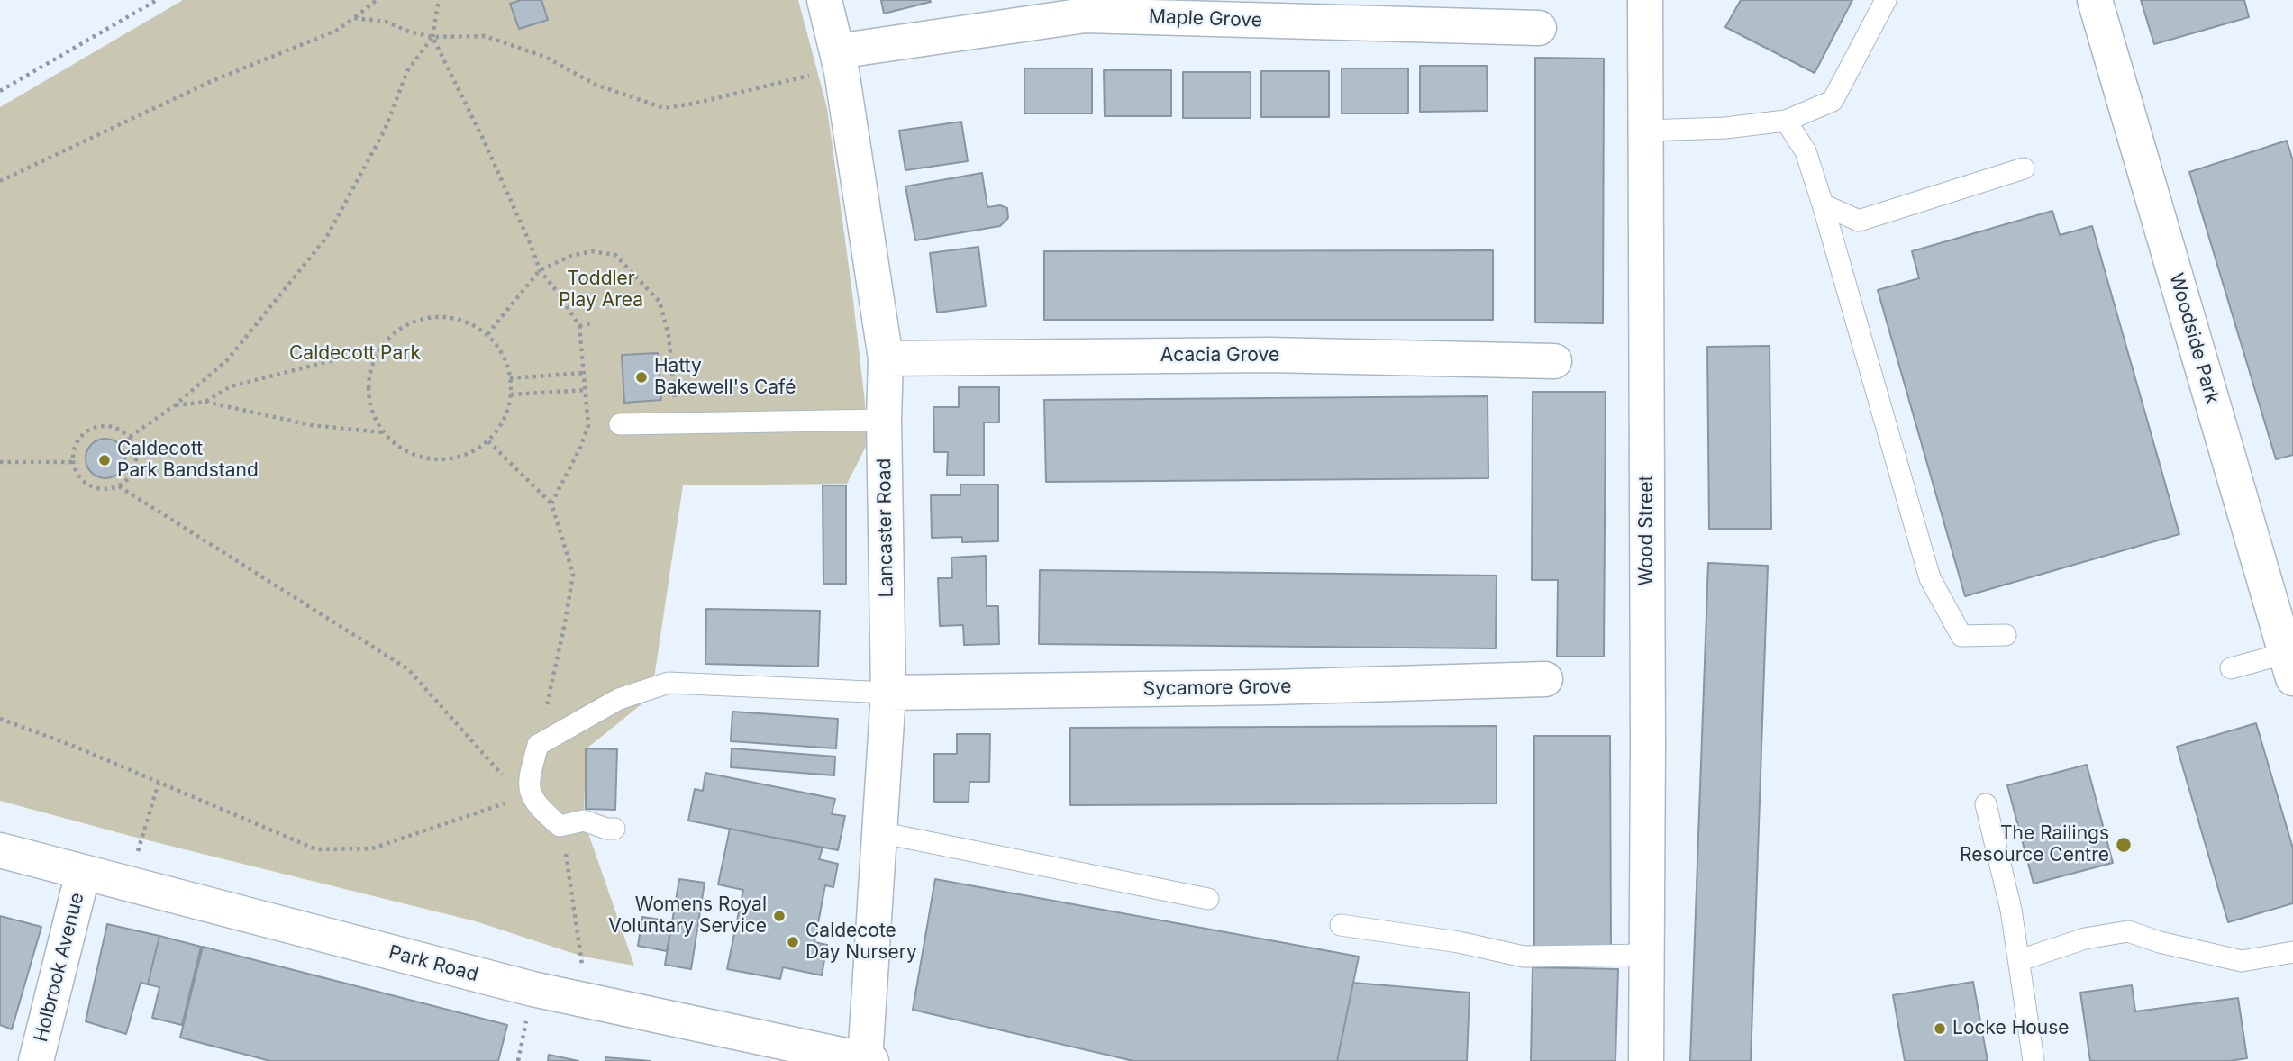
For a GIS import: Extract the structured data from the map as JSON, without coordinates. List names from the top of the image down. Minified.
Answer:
{"streets":{"street":["Maple Grove","Woodside Park","Acacia Grove","Lancaster Road","Wood Street","Sycamore Grove","Park Road","Holbrook Avenue"]},"crossings":[["Maple Grove","Lancaster Road"],["Acacia Grove","Lancaster Road"],["Lancaster Road","Sycamore Grove"],["Lancaster Road","Park Road"],["Park Road","Holbrook Avenue"]],"parks":["Toddler Play Area","Caldecott Park"],"places":["Hatty Bakewell's Café","Caldecott Park Bandstand","The Railings Resource Centre","Womens Royal Voluntary Service","Caldecote Day Nursery","Locke House"]}
